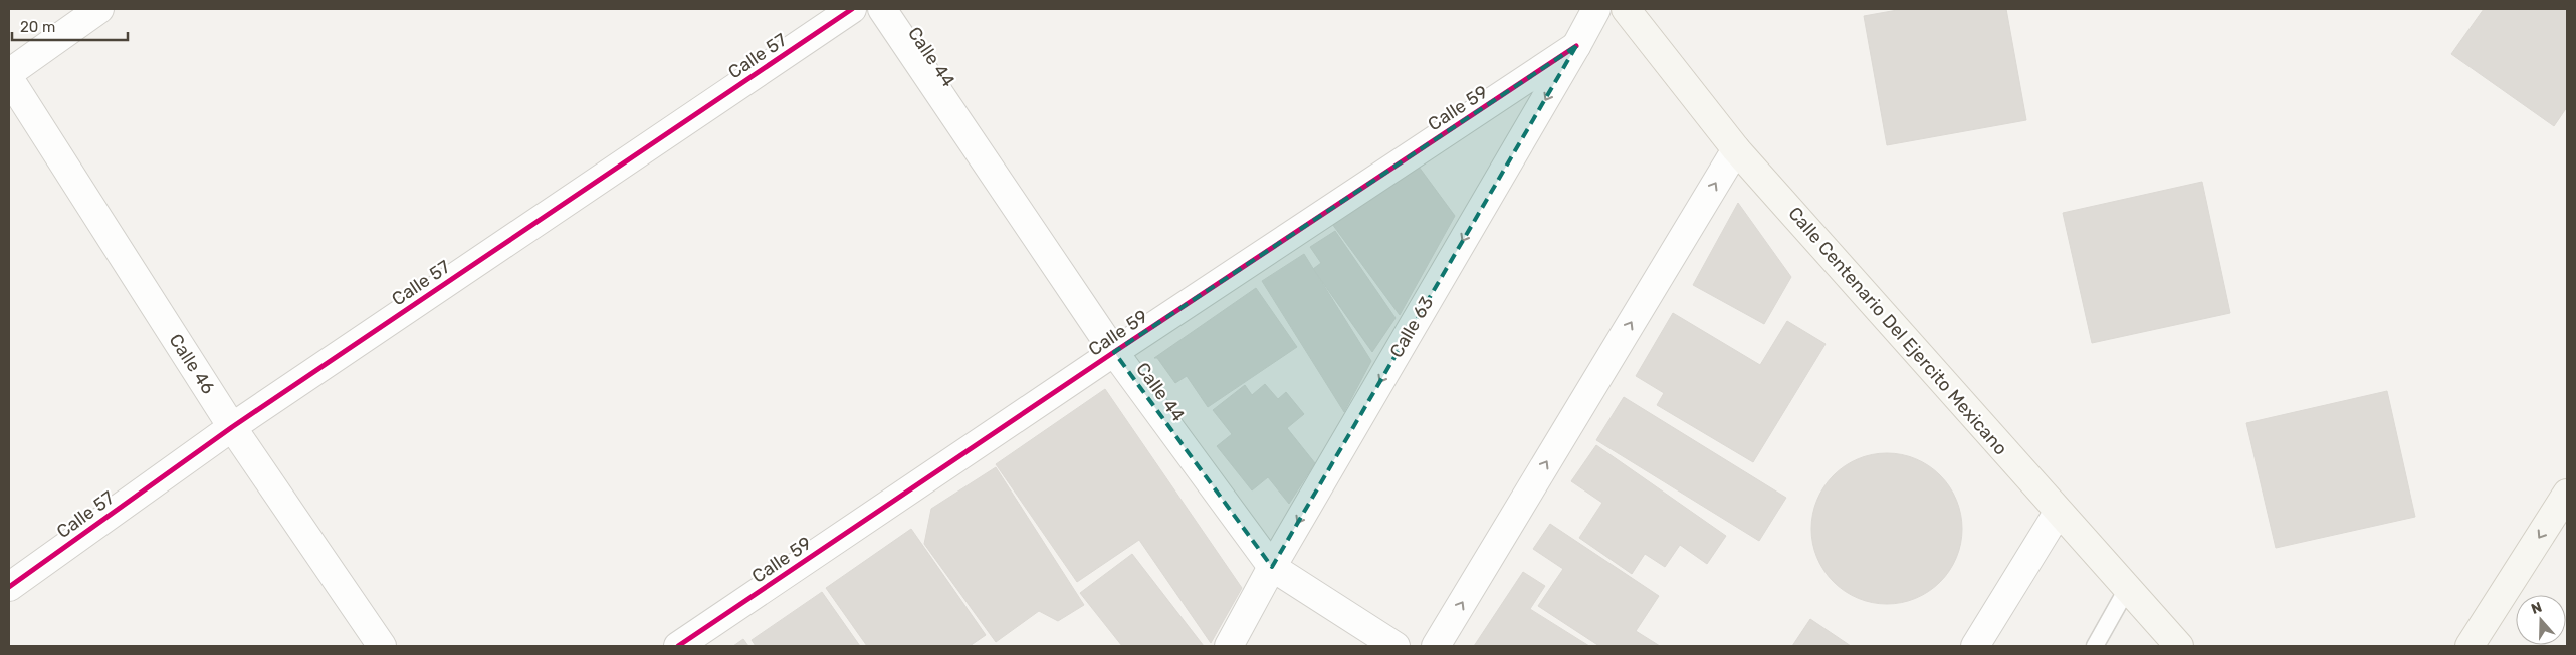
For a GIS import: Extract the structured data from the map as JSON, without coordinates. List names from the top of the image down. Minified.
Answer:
{"streets":{"main road":["Calle Centenario Del Ejercito Mexicano"],"street":["Calle 57","Calle 44","Calle 59","Calle 63","Calle 46"]},"crossings":[["Calle 57","Calle 46"],["Calle 44","Calle 59"],["Calle 44","Calle 63"],["Calle 59","Calle 63"]],"scale_bar":"20 m","north":"top"}
